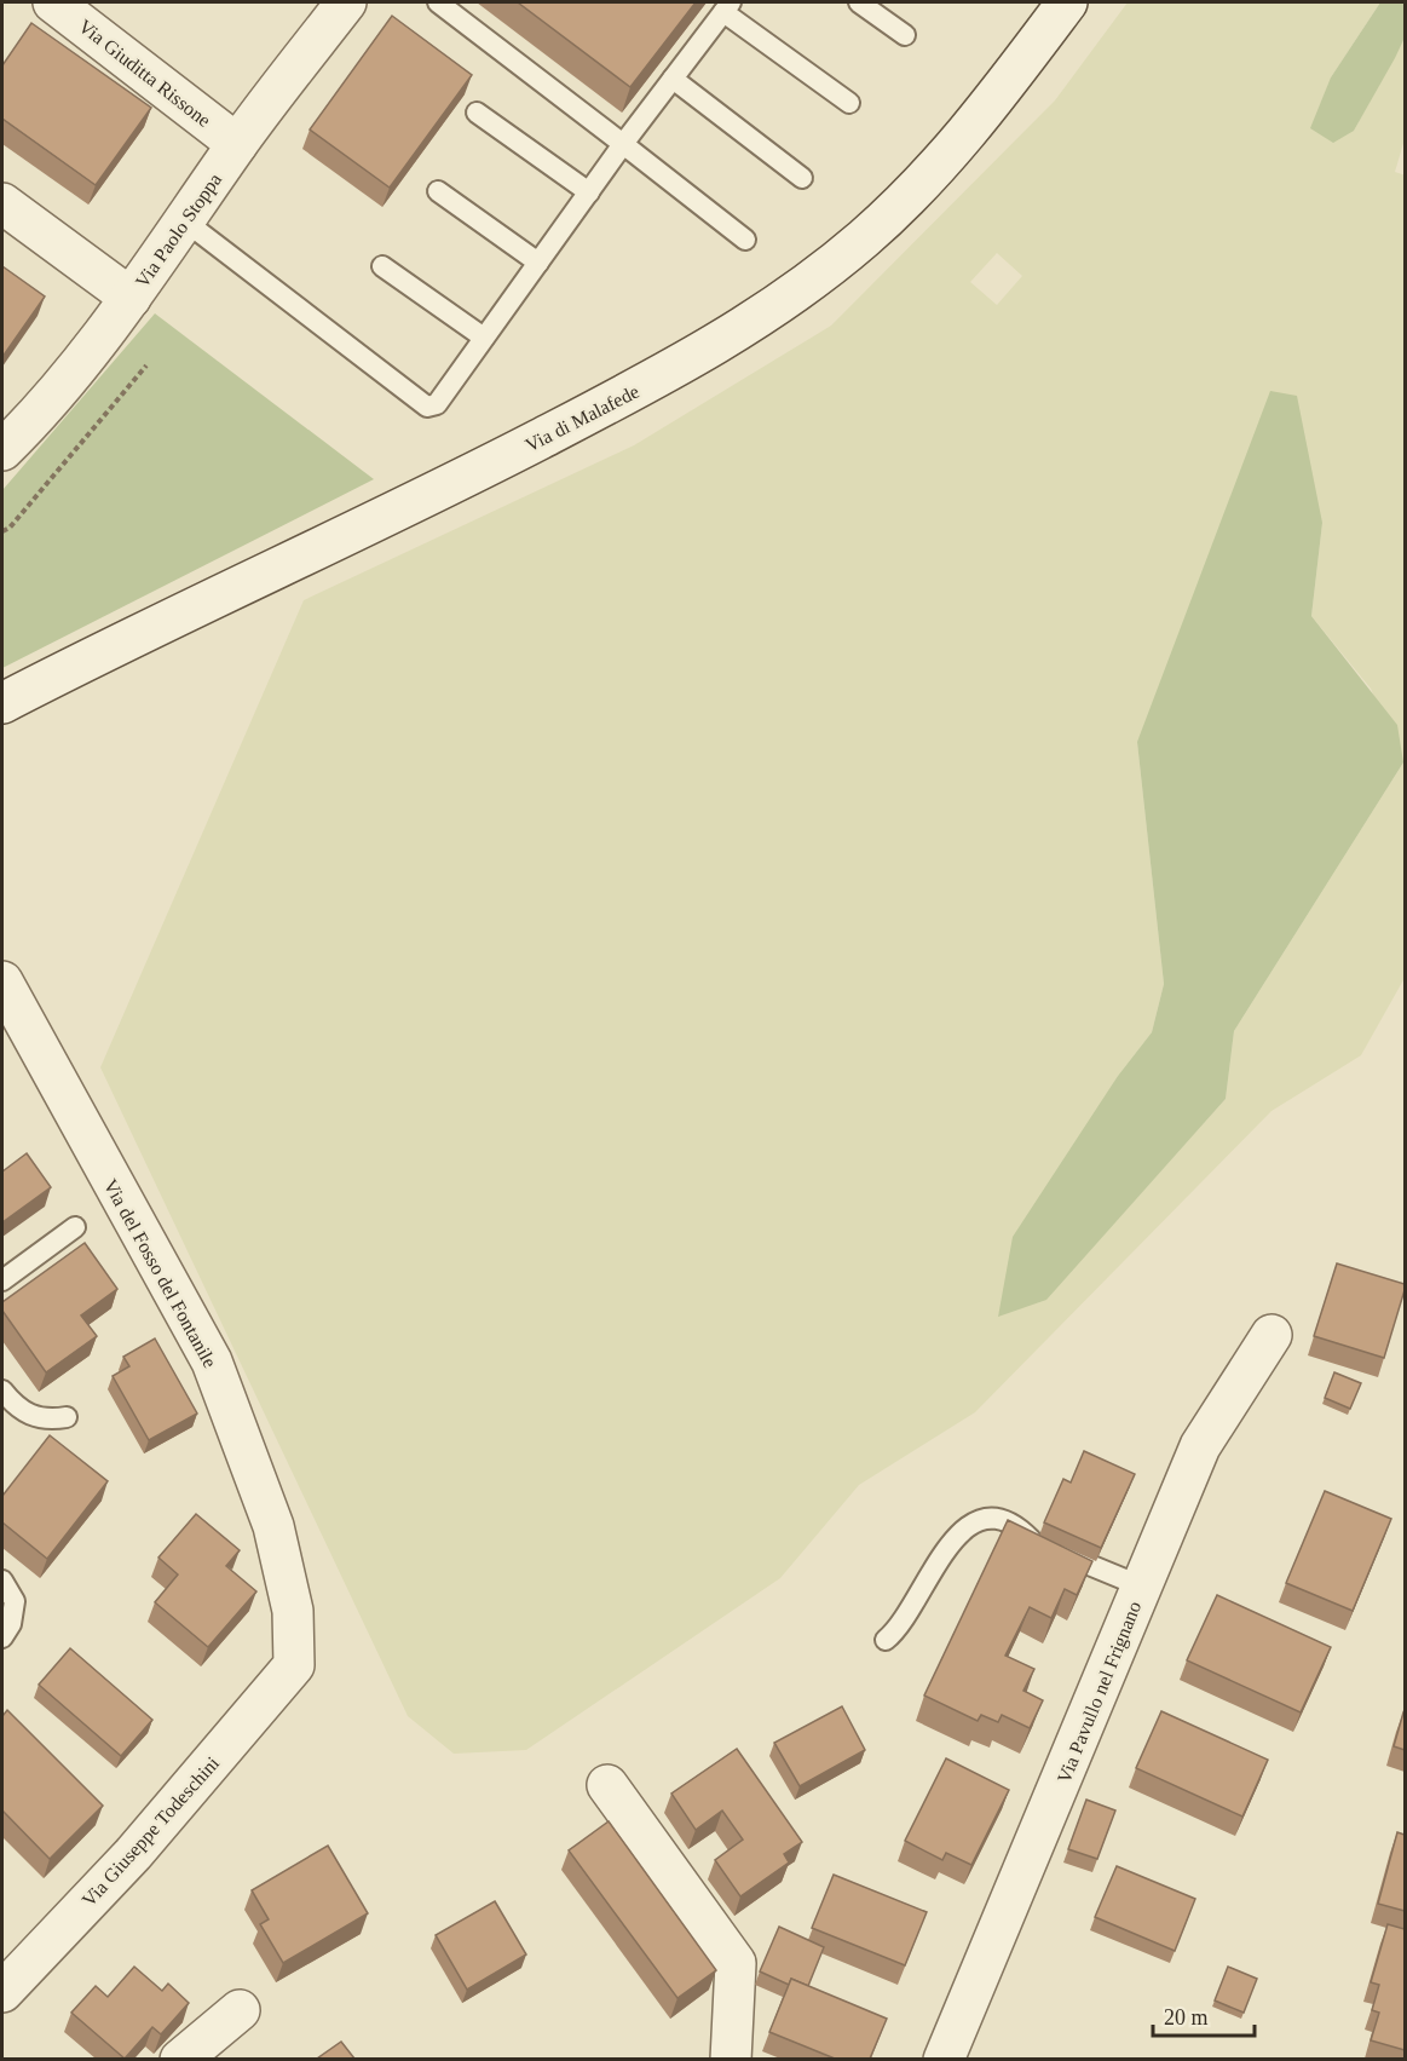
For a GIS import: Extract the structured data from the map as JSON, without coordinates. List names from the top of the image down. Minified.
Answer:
{"streets":{"street":["Via Giuditta Rissone","Via Paolo Stoppa","Via di Malafede","Via del Fosso del Fontanile","Via Pavullo nel Frignano","Via Giuseppe Todeschini"]},"crossings":[["Via Giuditta Rissone","Via Paolo Stoppa"],["Via del Fosso del Fontanile","Via Giuseppe Todeschini"]],"scale_bar":"20 m"}
